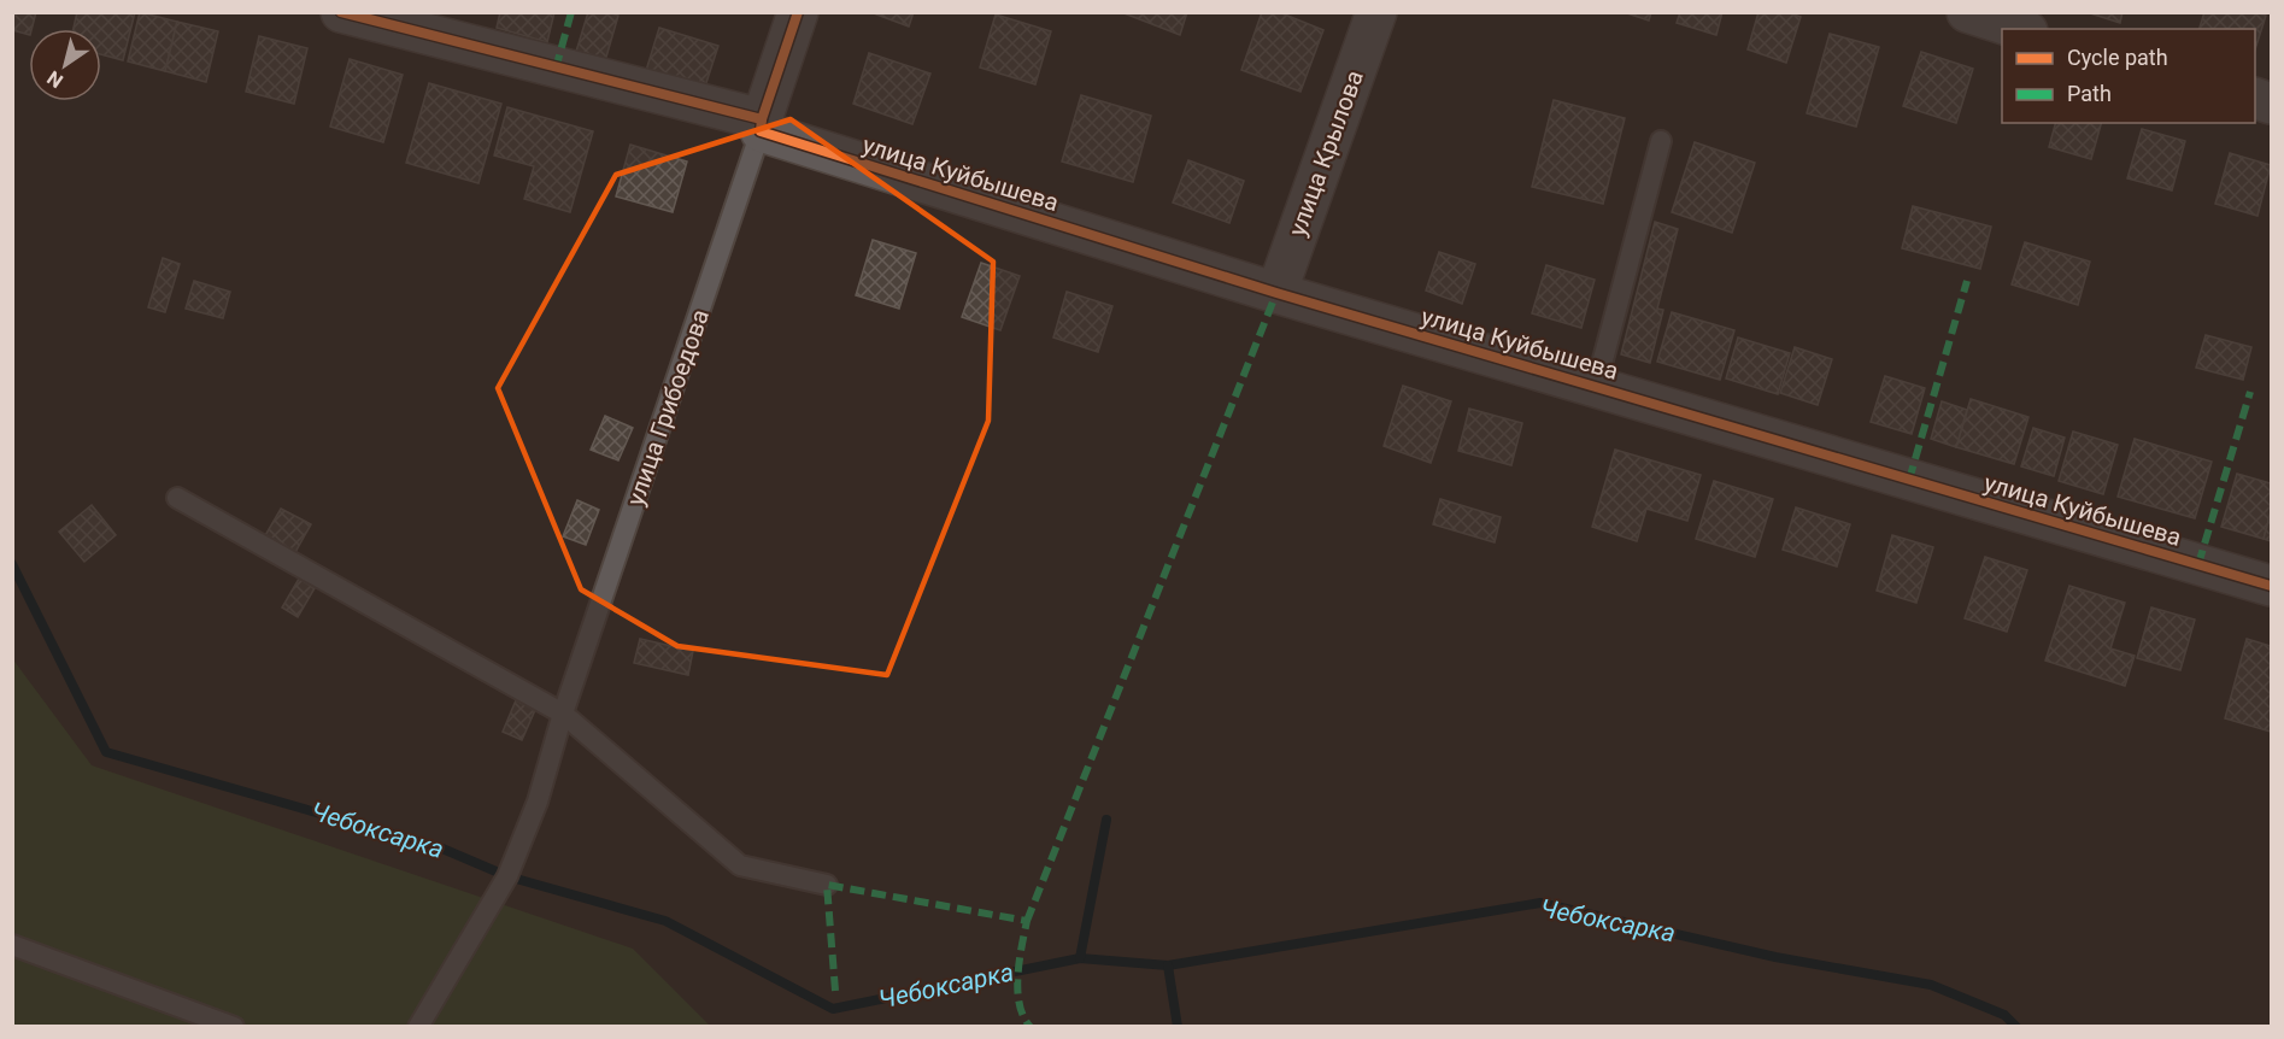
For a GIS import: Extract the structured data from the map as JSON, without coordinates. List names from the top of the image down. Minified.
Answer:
{"streets":{"street":["улица Крылова","улица Куйбышева","улица Грибоедова"]},"crossings":[["улица Крылова","улица Куйбышева"],["улица Куйбышева","улица Грибоедова"]],"water":["Чебоксарка"],"legend":["Cycle path","Path"],"north":"bottom left"}
